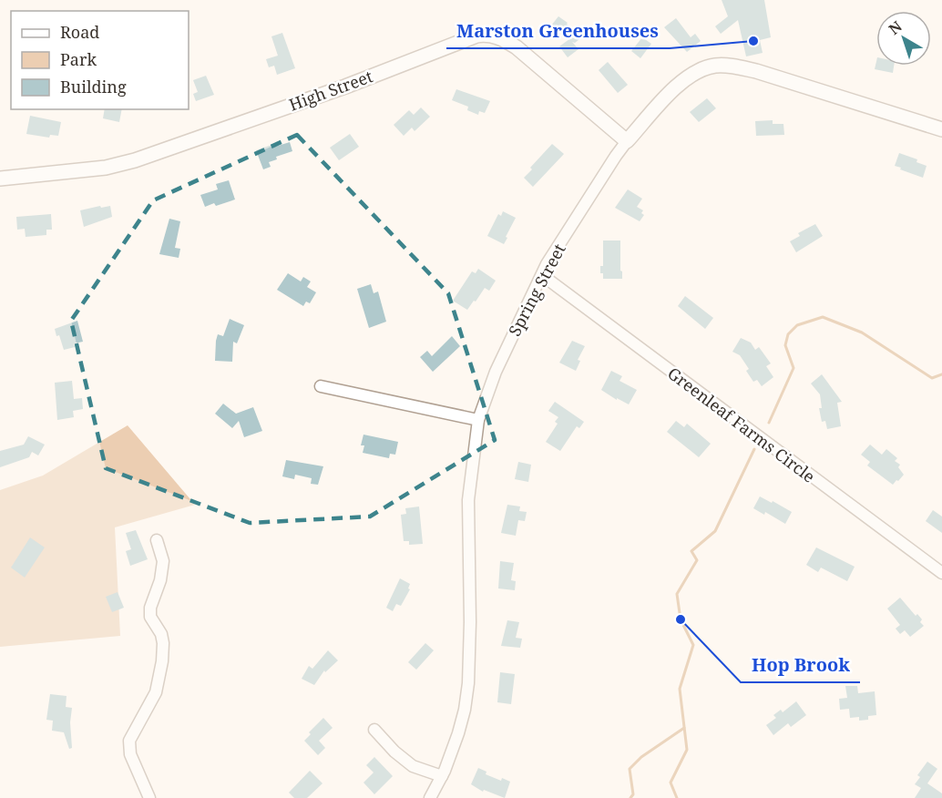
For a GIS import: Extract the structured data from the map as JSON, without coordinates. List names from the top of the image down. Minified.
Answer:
{"streets":{"street":["High Street","Spring Street","Greenleaf Farms Circle"]},"crossings":[["High Street","Spring Street"],["Spring Street","Greenleaf Farms Circle"]],"places":["Marston Greenhouses","Hop Brook"],"legend":["Road","Park","Building"],"north":"top left"}
